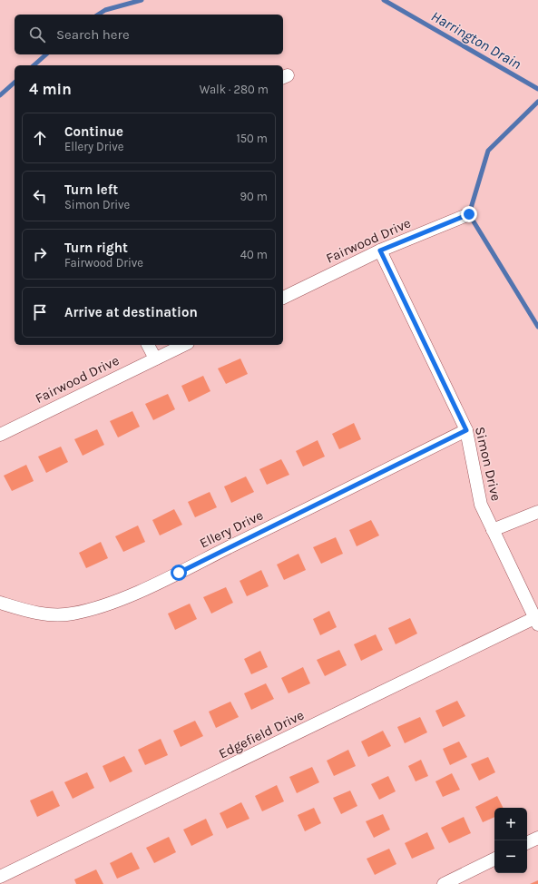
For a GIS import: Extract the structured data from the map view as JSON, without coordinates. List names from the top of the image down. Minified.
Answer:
{"streets":{"street":["Fairwood Drive","Simon Drive","Ellery Drive","Edgefield Drive"]},"crossings":[["Fairwood Drive","Simon Drive"],["Simon Drive","Ellery Drive"],["Simon Drive","Edgefield Drive"]],"water":["Harrington Drain"],"page":{"search":"Search here","heading":["4 min","Walk · 280 m"],"list":[["Continue","Ellery Drive","150 m"],["Turn left","Simon Drive","90 m"],["Turn right","Fairwood Drive","40 m"],"Arrive at destination"],"map_buttons":["+","−"]}}
